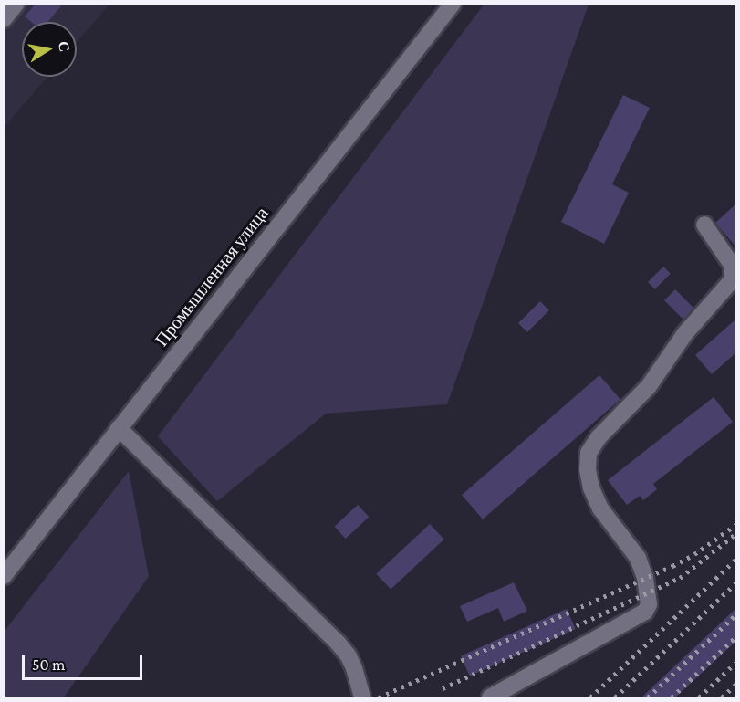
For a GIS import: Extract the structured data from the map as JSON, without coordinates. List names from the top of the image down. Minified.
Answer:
{"streets":{"street":["Промышленная улица"]},"scale_bar":"50 m","north":"right"}
